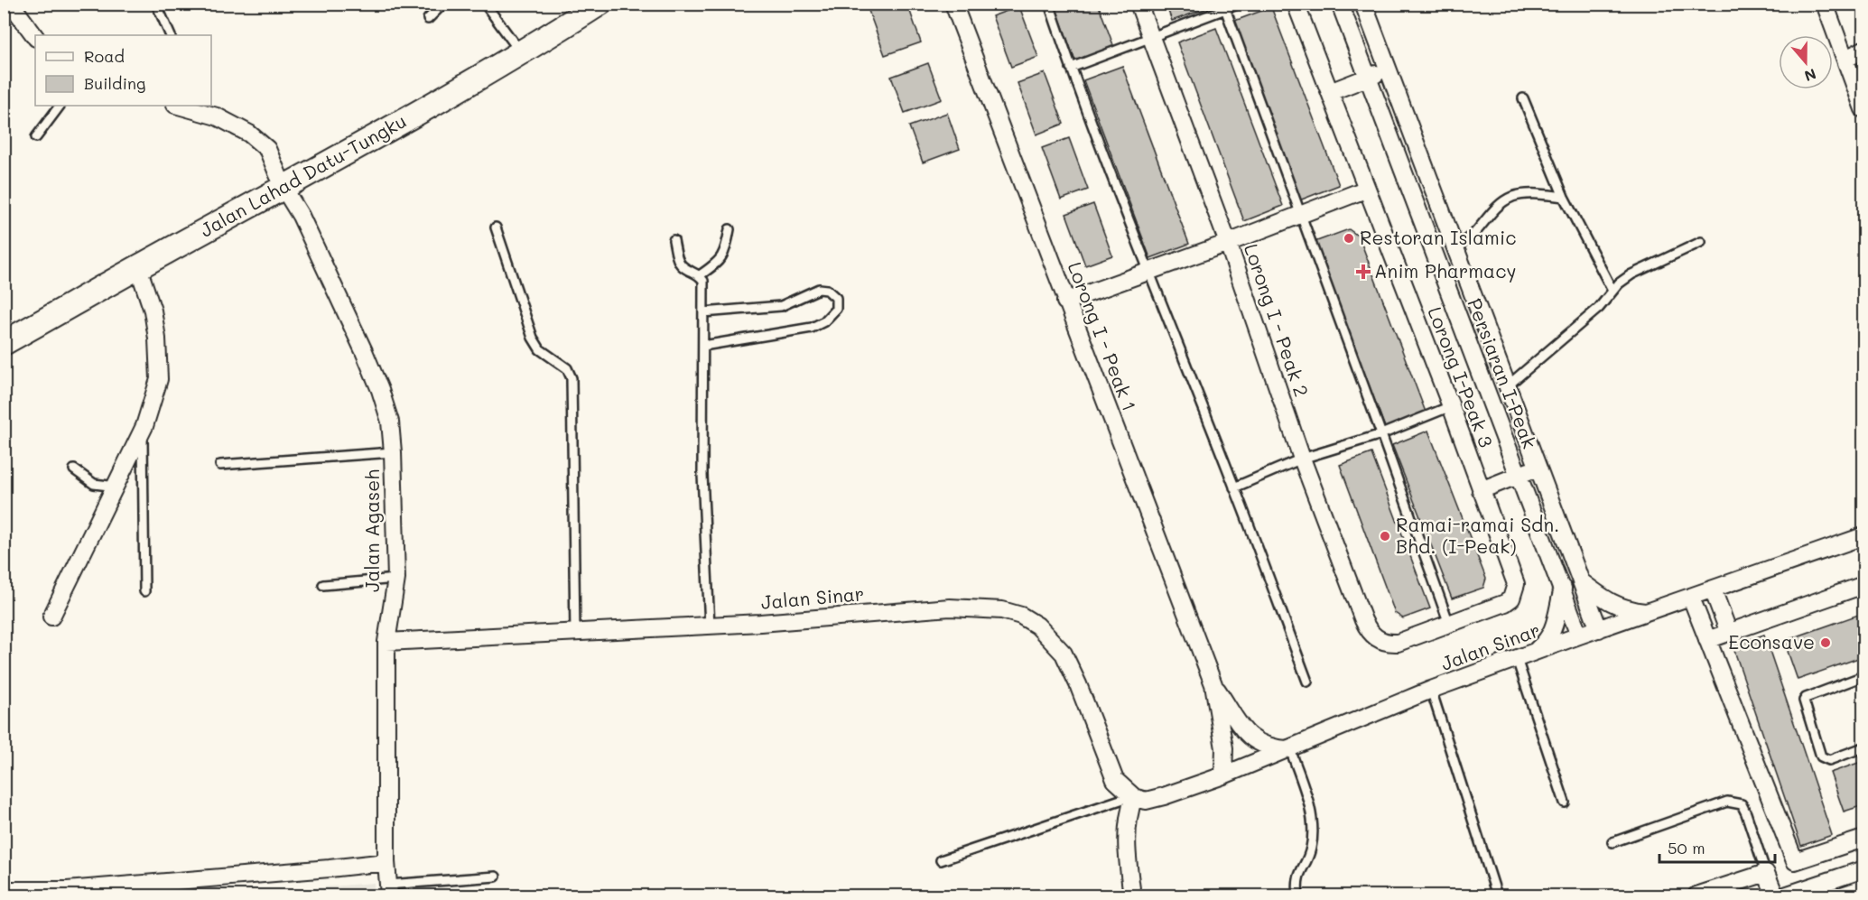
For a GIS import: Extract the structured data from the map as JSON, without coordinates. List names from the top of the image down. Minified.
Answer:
{"streets":{"main road":["Jalan Lahad Datu-Tungku"],"street":["Lorong I - Peak 2","Lorong I - Peak 1","Persiaran I-Peak","Lorong I-Peak 3","Jalan Agaseh","Jalan Sinar"]},"crossings":[["Jalan Lahad Datu-Tungku","Jalan Agaseh"],["Lorong I - Peak 2","Lorong I-Peak 3"],["Lorong I - Peak 1","Jalan Sinar"],["Persiaran I-Peak","Jalan Sinar"],["Jalan Agaseh","Jalan Sinar"]],"places":{"other":["Restoran Islamic","Ramai-ramai Sdn. Bhd. (I-Peak)","Econsave"],"health":["Anim Pharmacy"]},"legend":["Road","Building"],"scale_bar":"50 m","north":"bottom"}
